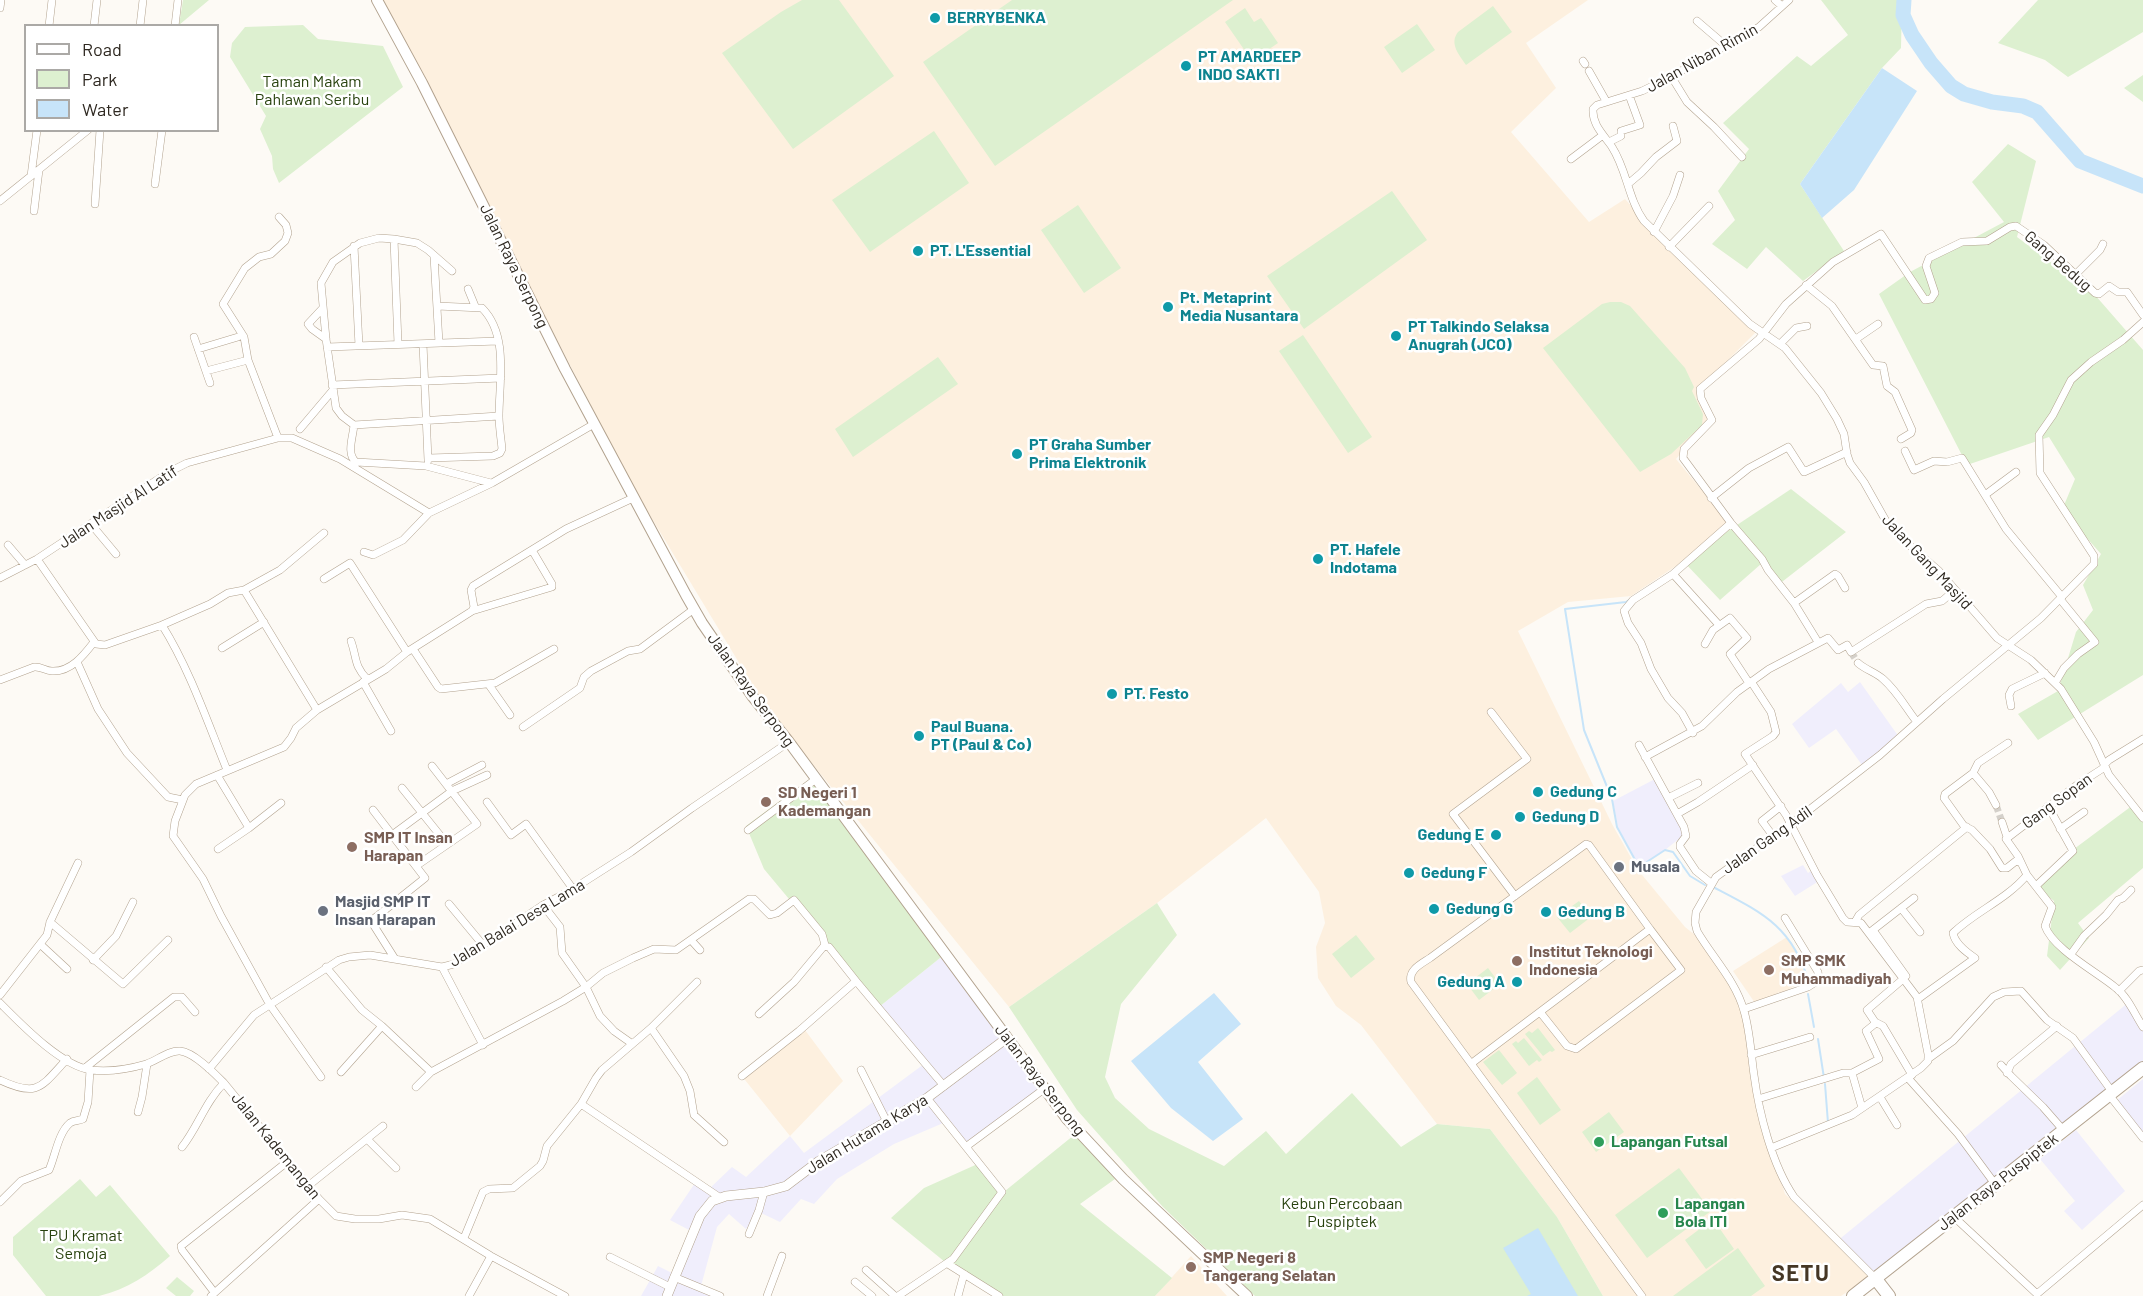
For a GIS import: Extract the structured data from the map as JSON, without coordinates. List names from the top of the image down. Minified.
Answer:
{"streets":{"main road":["Jalan Raya Serpong","Jalan Raya Puspiptek"],"street":["Jalan Niban Rimin","Gang Bedug","Jalan Masjid Al Latif","Jalan Gang Masjid","Gang Sopan","Jalan Gang Adil","Jalan Balai Desa Lama","Jalan Hutama Karya","Jalan Kademangan"]},"crossings":[["Jalan Niban Rimin","Jalan Gang Masjid"],["Gang Bedug","Jalan Gang Masjid"],["Jalan Raya Serpong","Jalan Balai Desa Lama"],["Jalan Raya Serpong","Jalan Hutama Karya"],["Jalan Gang Masjid","Gang Sopan"],["Jalan Gang Masjid","Jalan Gang Adil"],["Jalan Gang Adil","Jalan Raya Puspiptek"],["Jalan Balai Desa Lama","Jalan Kademangan"]],"districts":["SETU"],"parks":["Taman Makam Pahlawan Seribu","Kebun Percobaan Puspiptek","TPU Kramat Semoja"],"places":["BERRYBENKA","PT AMARDEEP INDO SAKTI","PT. L'Essential","Pt. Metaprint Media Nusantara","PT Talkindo Selaksa Anugrah (JCO)","PT Graha Sumber Prima Elektronik","PT. Hafele Indotama","PT. Festo","Paul Buana. PT (Paul & Co)","Gedung C","SD Negeri 1 Kademangan","Gedung D","Gedung E","SMP IT Insan Harapan","Musala","Gedung F","Gedung G","Masjid SMP IT Insan Harapan","Gedung B","Institut Teknologi Indonesia","SMP SMK Muhammadiyah","Gedung A","Lapangan Futsal","Lapangan Bola ITI","SMP Negeri 8 Tangerang Selatan"],"legend":["Road","Park","Water"]}
